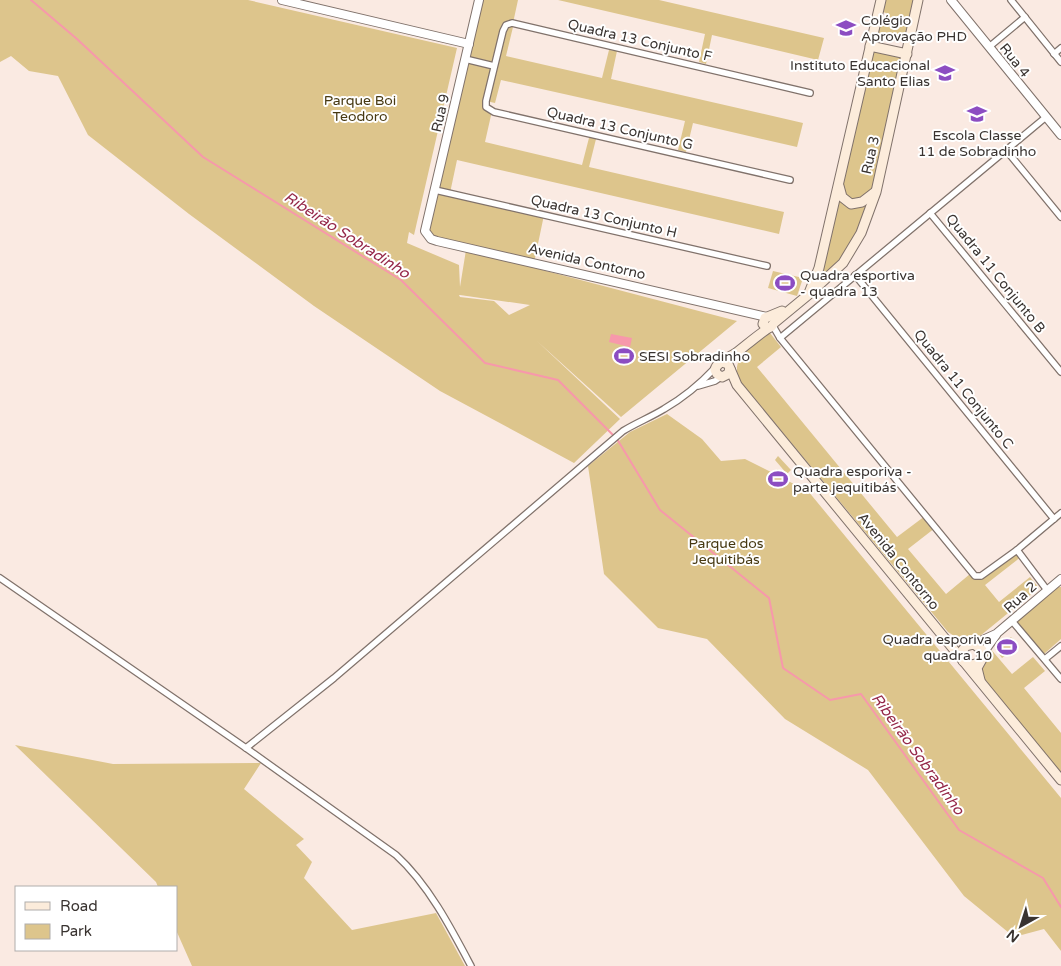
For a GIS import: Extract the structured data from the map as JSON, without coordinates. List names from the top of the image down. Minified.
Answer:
{"streets":{"main road":["Rua 3","Avenida Contorno"],"street":["Quadra 13 Conjunto F","Rua 4","Rua 9","Quadra 13 Conjunto G","Quadra 13 Conjunto H","Quadra 11 Conjunto B","Quadra 11 Conjunto C","Rua 2"]},"crossings":[["Quadra 13 Conjunto F","Quadra 13 Conjunto G"],["Rua 9","Quadra 13 Conjunto H"],["Rua 9","Avenida Contorno"],["Rua 3","Avenida Contorno"],["Avenida Contorno","Rua 2"]],"water":["Ribeirão Sobradinho"],"parks":["Parque Boi Teodoro","Parque dos Jequitibás"],"places":{"school or university":["Colégio Aprovação PHD","Instituto Educacional Santo Elias","Escola Classe 11 de Sobradinho"],"sports":["Quadra esportiva - quadra 13","SESI Sobradinho","Quadra esporiva - parte jequitibás","Quadra esporiva quadra 10"]},"legend":["Road","Park"],"north":"bottom left"}
